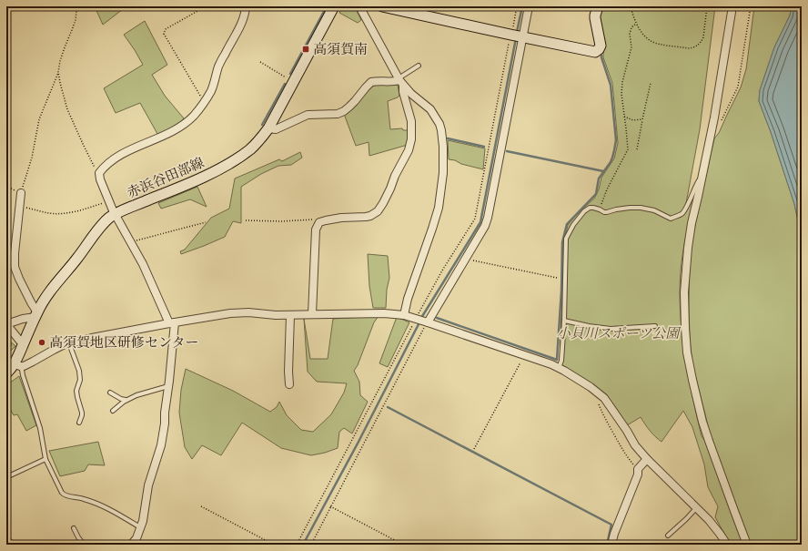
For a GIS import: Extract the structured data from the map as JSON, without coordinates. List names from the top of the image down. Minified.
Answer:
{"streets":{"main road":["赤浜谷田部線"]},"parks":["小貝川スポーツ公園"],"places":{"transit":["高須賀南"],"other":["高須賀地区研修センター"]}}
